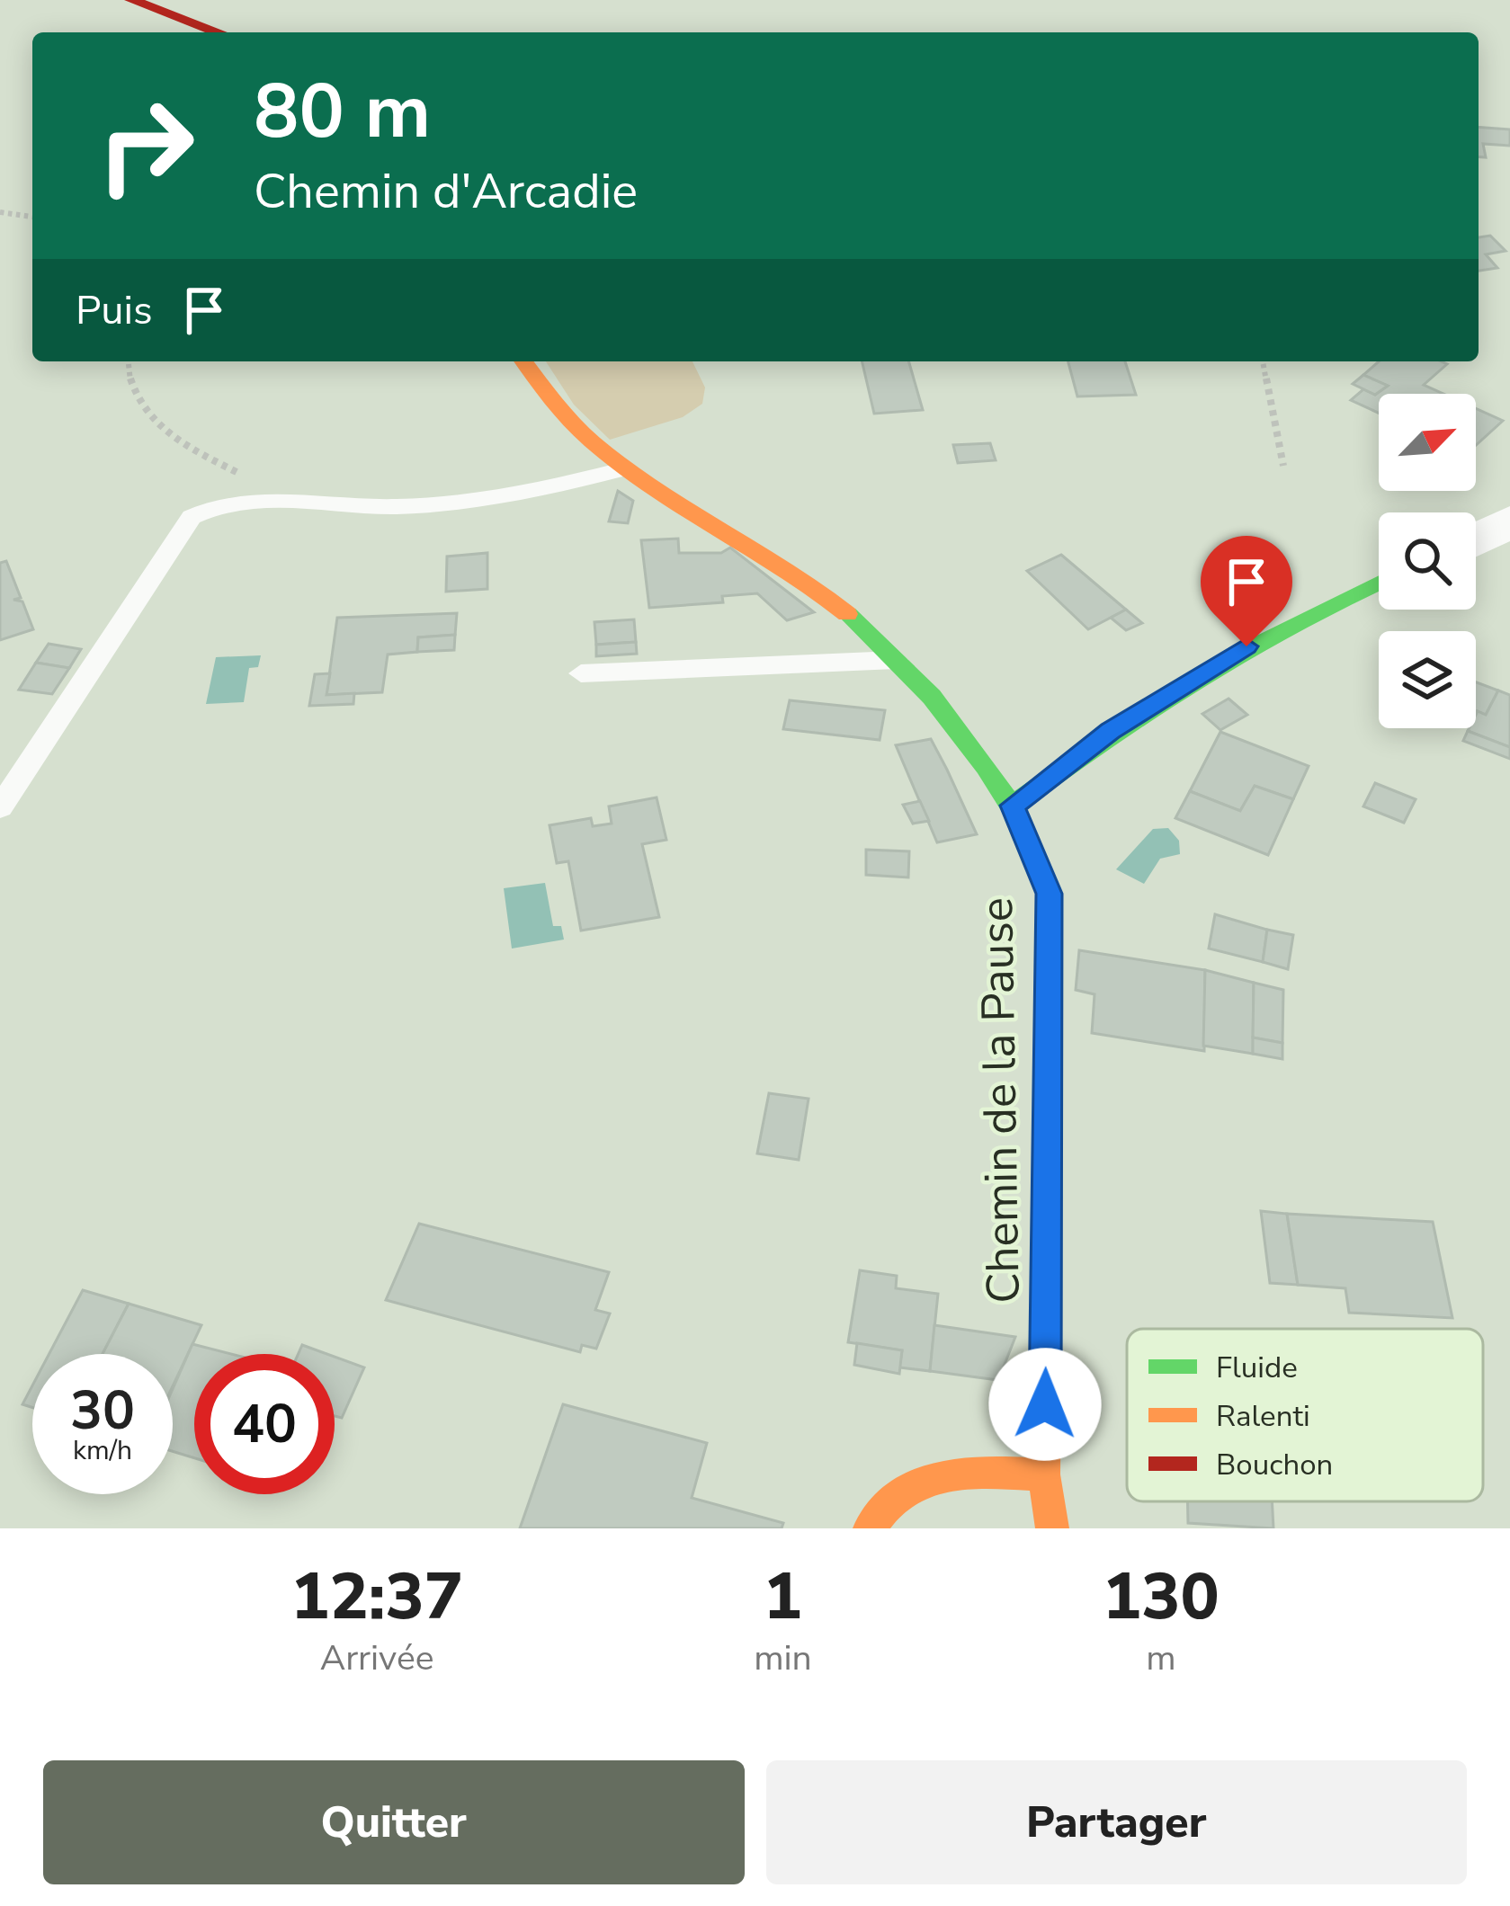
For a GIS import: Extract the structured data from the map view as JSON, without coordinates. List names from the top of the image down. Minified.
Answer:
{"streets":{"street":["Chemin de la Pause"]},"legend":["Fluide","Ralenti","Bouchon"],"north":"top right","page":{"turn":["80 m","Chemin d'Arcadie"],"then":"Puis","speed":"30 km/h","limit":"40","eta":["12:37","Arrivée","1","min","130","m"],"buttons":["Quitter","Partager"]}}
